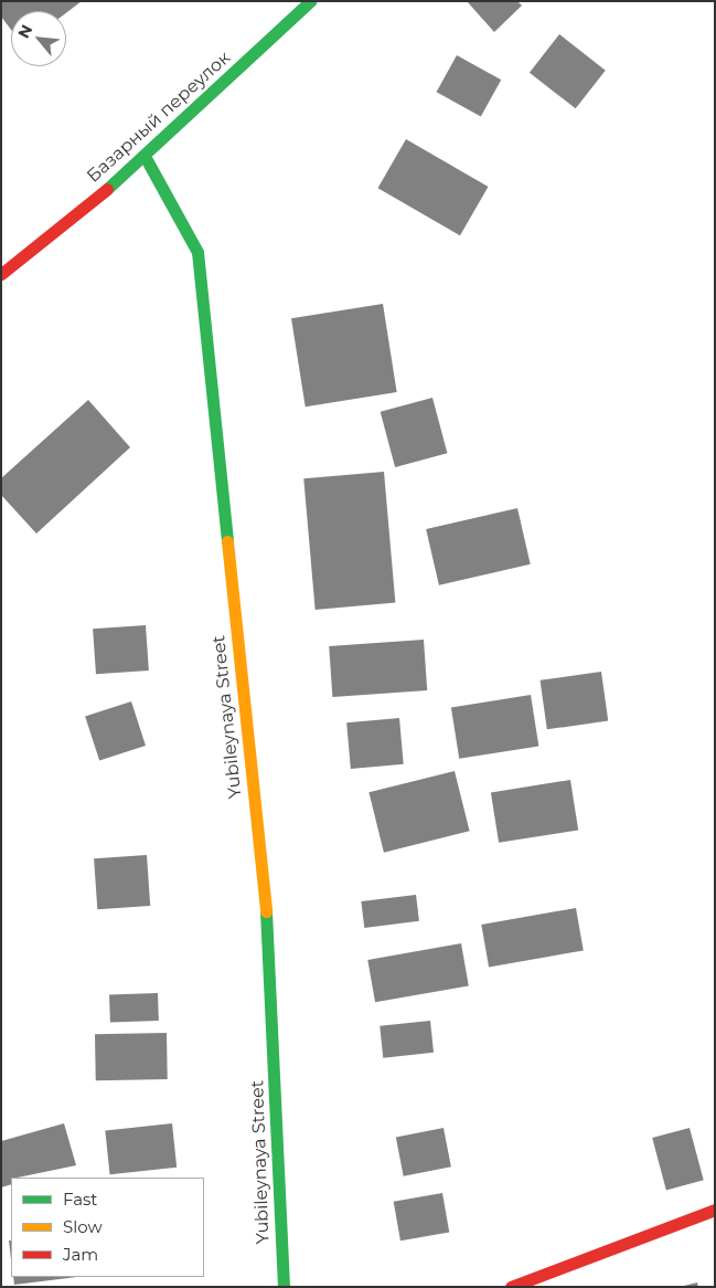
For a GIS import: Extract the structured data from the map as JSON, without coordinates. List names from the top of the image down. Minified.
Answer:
{"streets":{"street":["Базарный переулок","Yubileynaya Street"]},"crossings":[["Базарный переулок","Yubileynaya Street"]],"legend":["Fast","Slow","Jam"],"north":"top left"}
